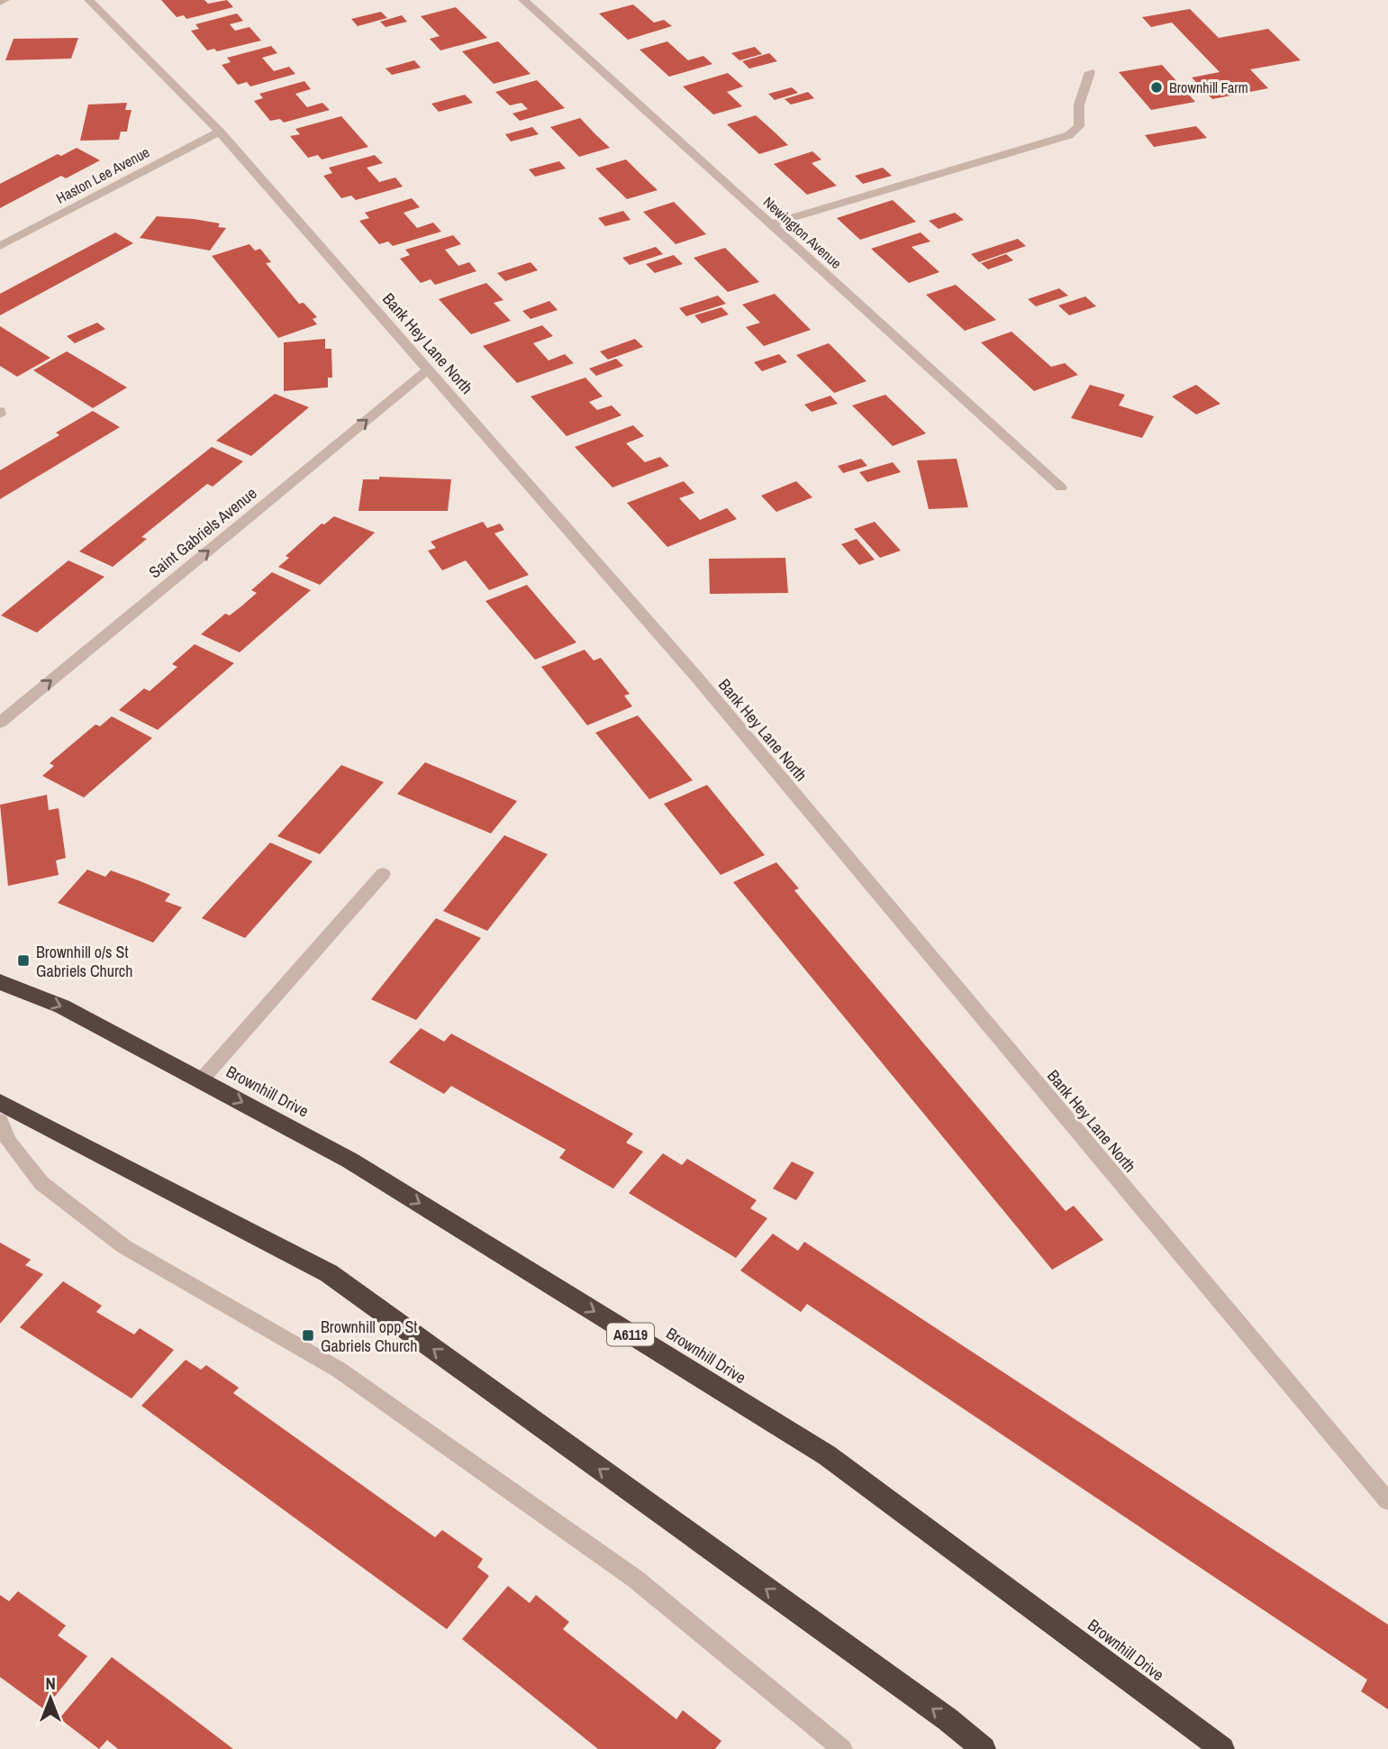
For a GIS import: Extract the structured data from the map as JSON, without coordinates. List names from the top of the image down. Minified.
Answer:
{"streets":{"highway":["Brownhill Drive","A6119"],"street":["Haston Lee Avenue","Newington Avenue","Bank Hey Lane North","Saint Gabriels Avenue"]},"crossings":[["Haston Lee Avenue","Bank Hey Lane North"],["Bank Hey Lane North","Saint Gabriels Avenue"]],"one_way":["Saint Gabriels Avenue"],"places":{"other":["Brownhill Farm"],"transit":["Brownhill o/s St Gabriels Church","Brownhill opp St Gabriels Church"]},"north":"top"}
